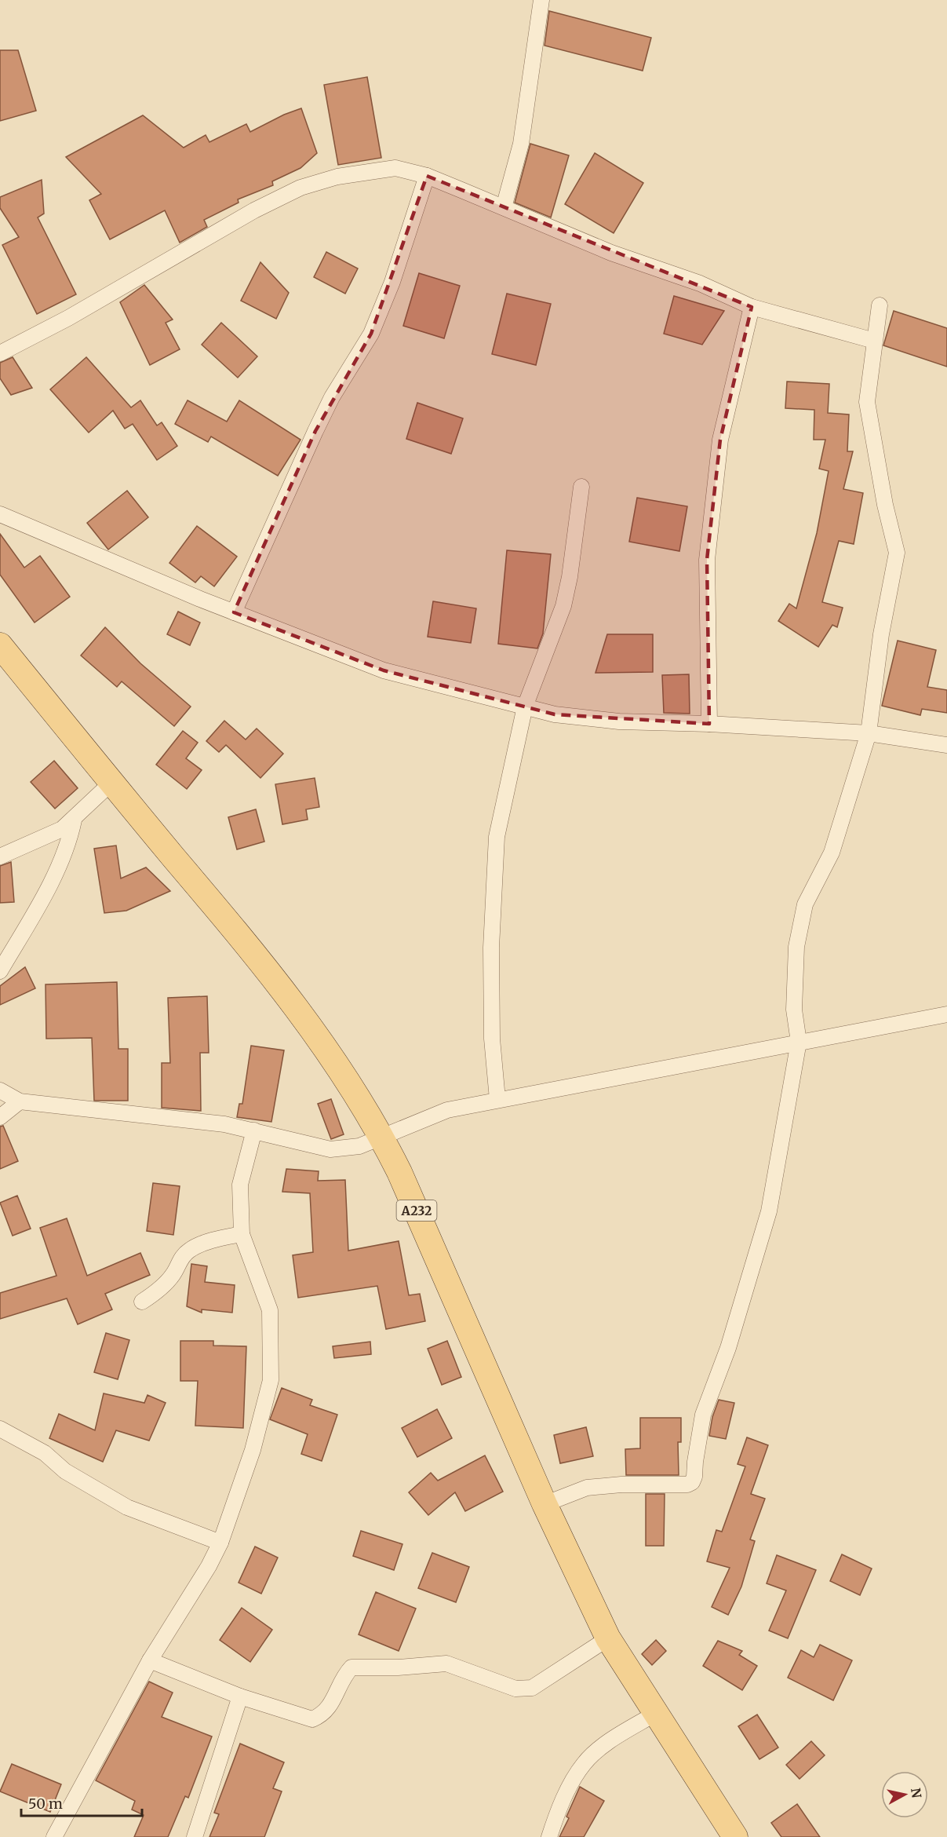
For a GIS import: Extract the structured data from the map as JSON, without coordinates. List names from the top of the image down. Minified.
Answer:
{"streets":{"main road":["A232"]},"scale_bar":"50 m","north":"right"}
